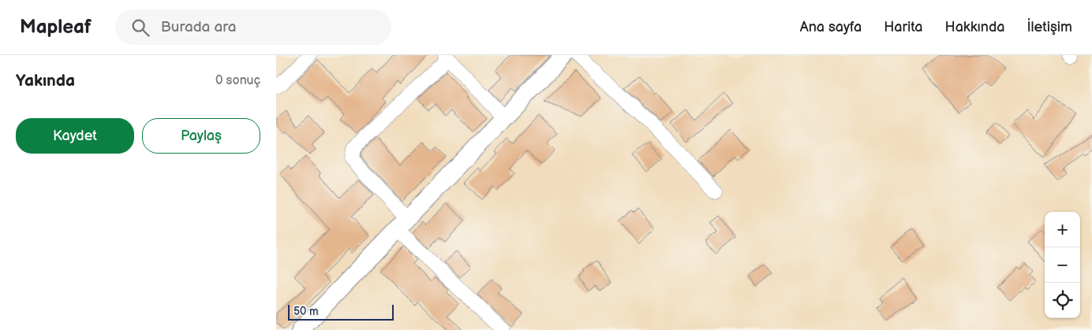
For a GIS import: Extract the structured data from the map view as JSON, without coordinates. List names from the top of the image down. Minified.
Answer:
{"scale_bar":"50 m","page":{"header":"Mapleaf","search":"Burada ara","nav":["Ana sayfa","Harita","Hakkında","İletişim"],"heading":["Yakında","0 sonuç"],"buttons":["Kaydet","Paylaş"],"map_buttons":["+","−"],"scale":"50 m"}}
